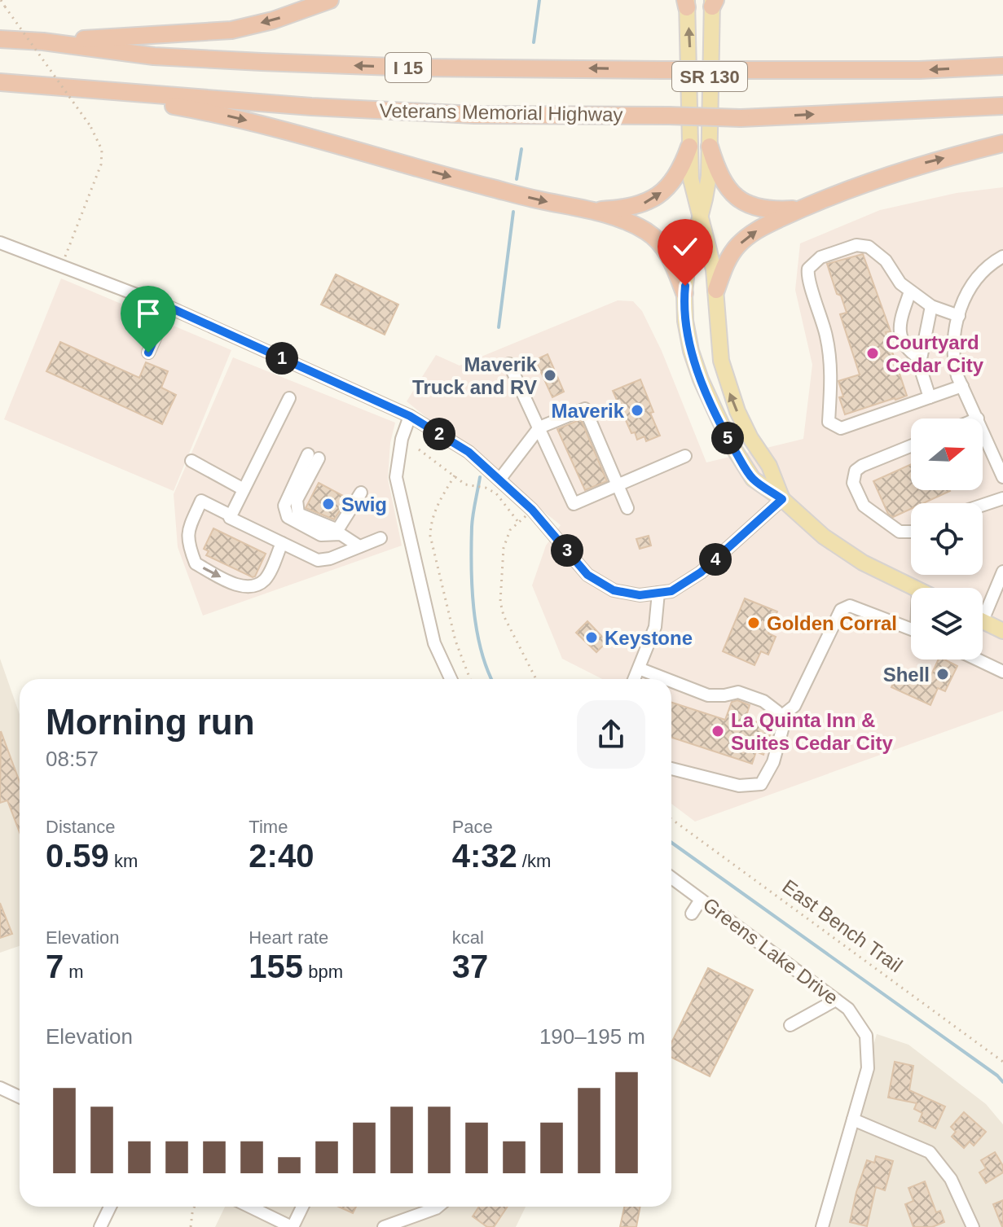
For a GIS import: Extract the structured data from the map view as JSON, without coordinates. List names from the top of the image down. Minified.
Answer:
{"streets":{"highway":["I 15","Veterans Memorial Highway"],"main road":["SR 130"],"street":["Greens Lake Drive"],"path":["East Bench Trail"]},"places":["Courtyard Cedar City","Maverik Truck and RV","Maverik","Swig","Golden Corral","Keystone","Shell","La Quinta Inn & Suites Cedar City"],"north":"right","page":{"pins":["1","2","5","3","4"],"heading":["Morning run","08:57"],"stats":[["Distance","0.59 km"],["Time","2:40"],["Pace","4:32 /km"],["Elevation","7 m"],["Heart rate","155 bpm"],["kcal","37"]],"chart":["Elevation","190–195 m"]}}
